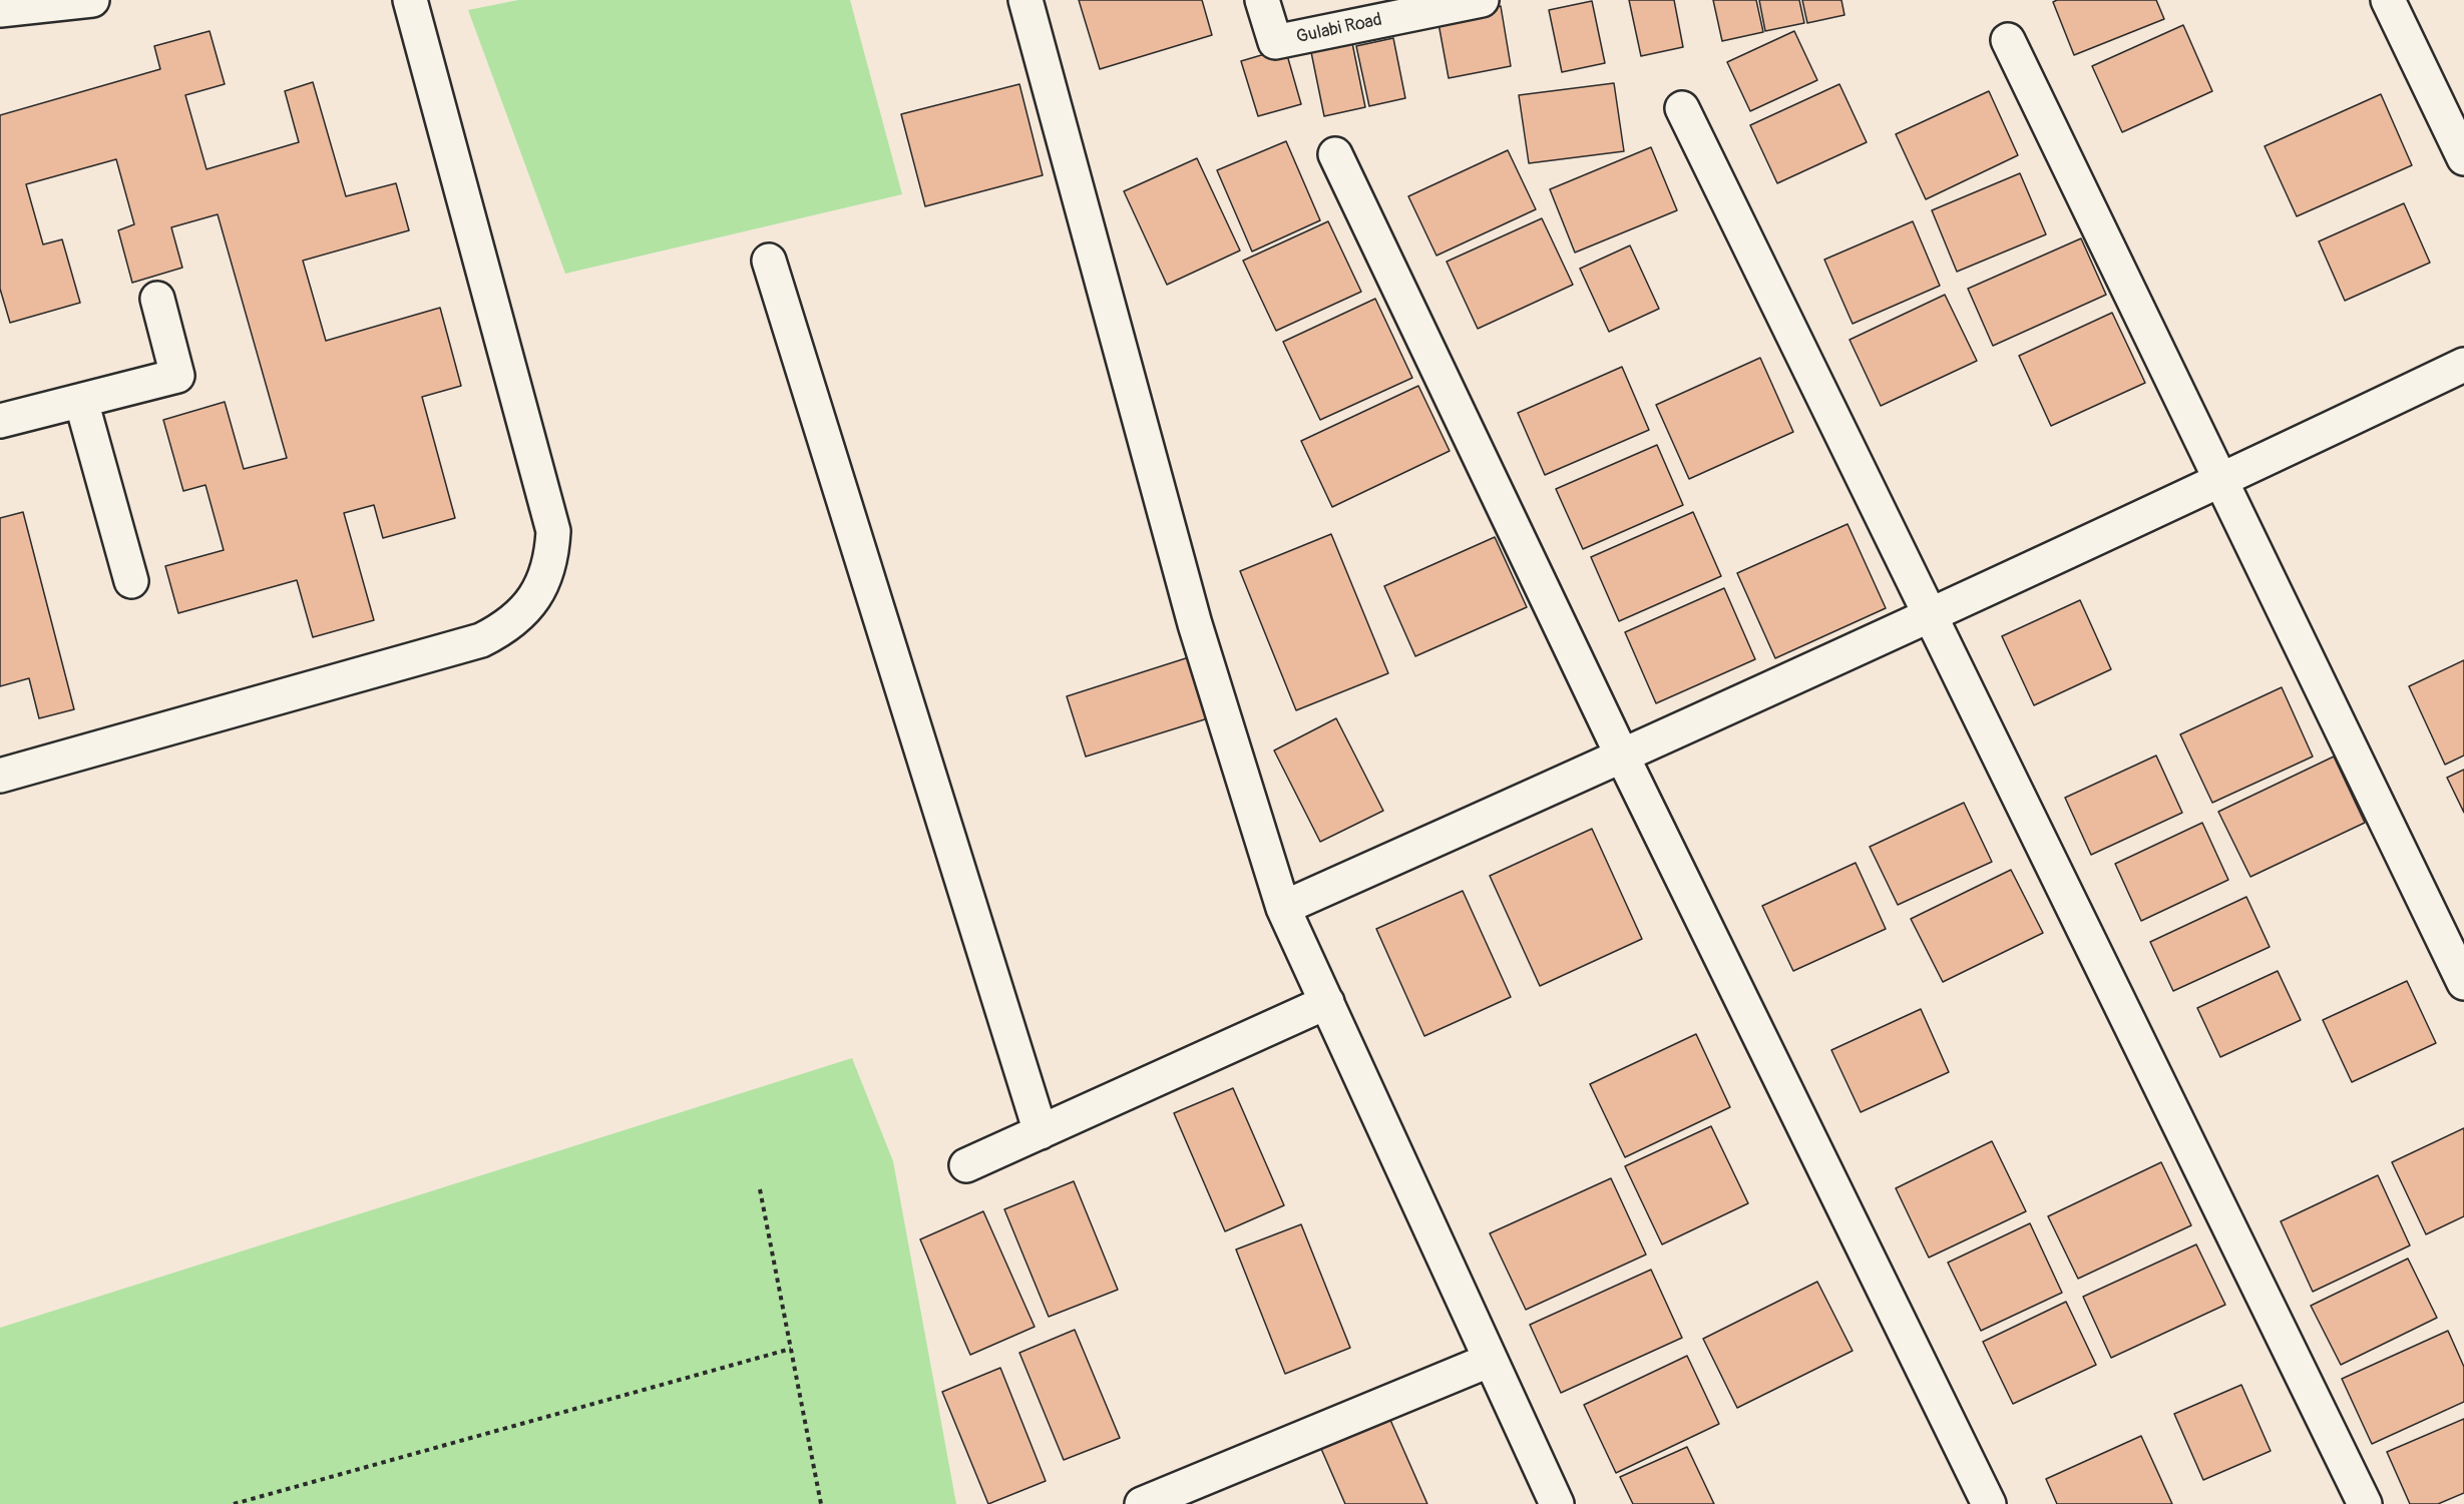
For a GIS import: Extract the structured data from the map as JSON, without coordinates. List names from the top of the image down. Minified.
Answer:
{"streets":{"street":["Gulabi Road"]}}
